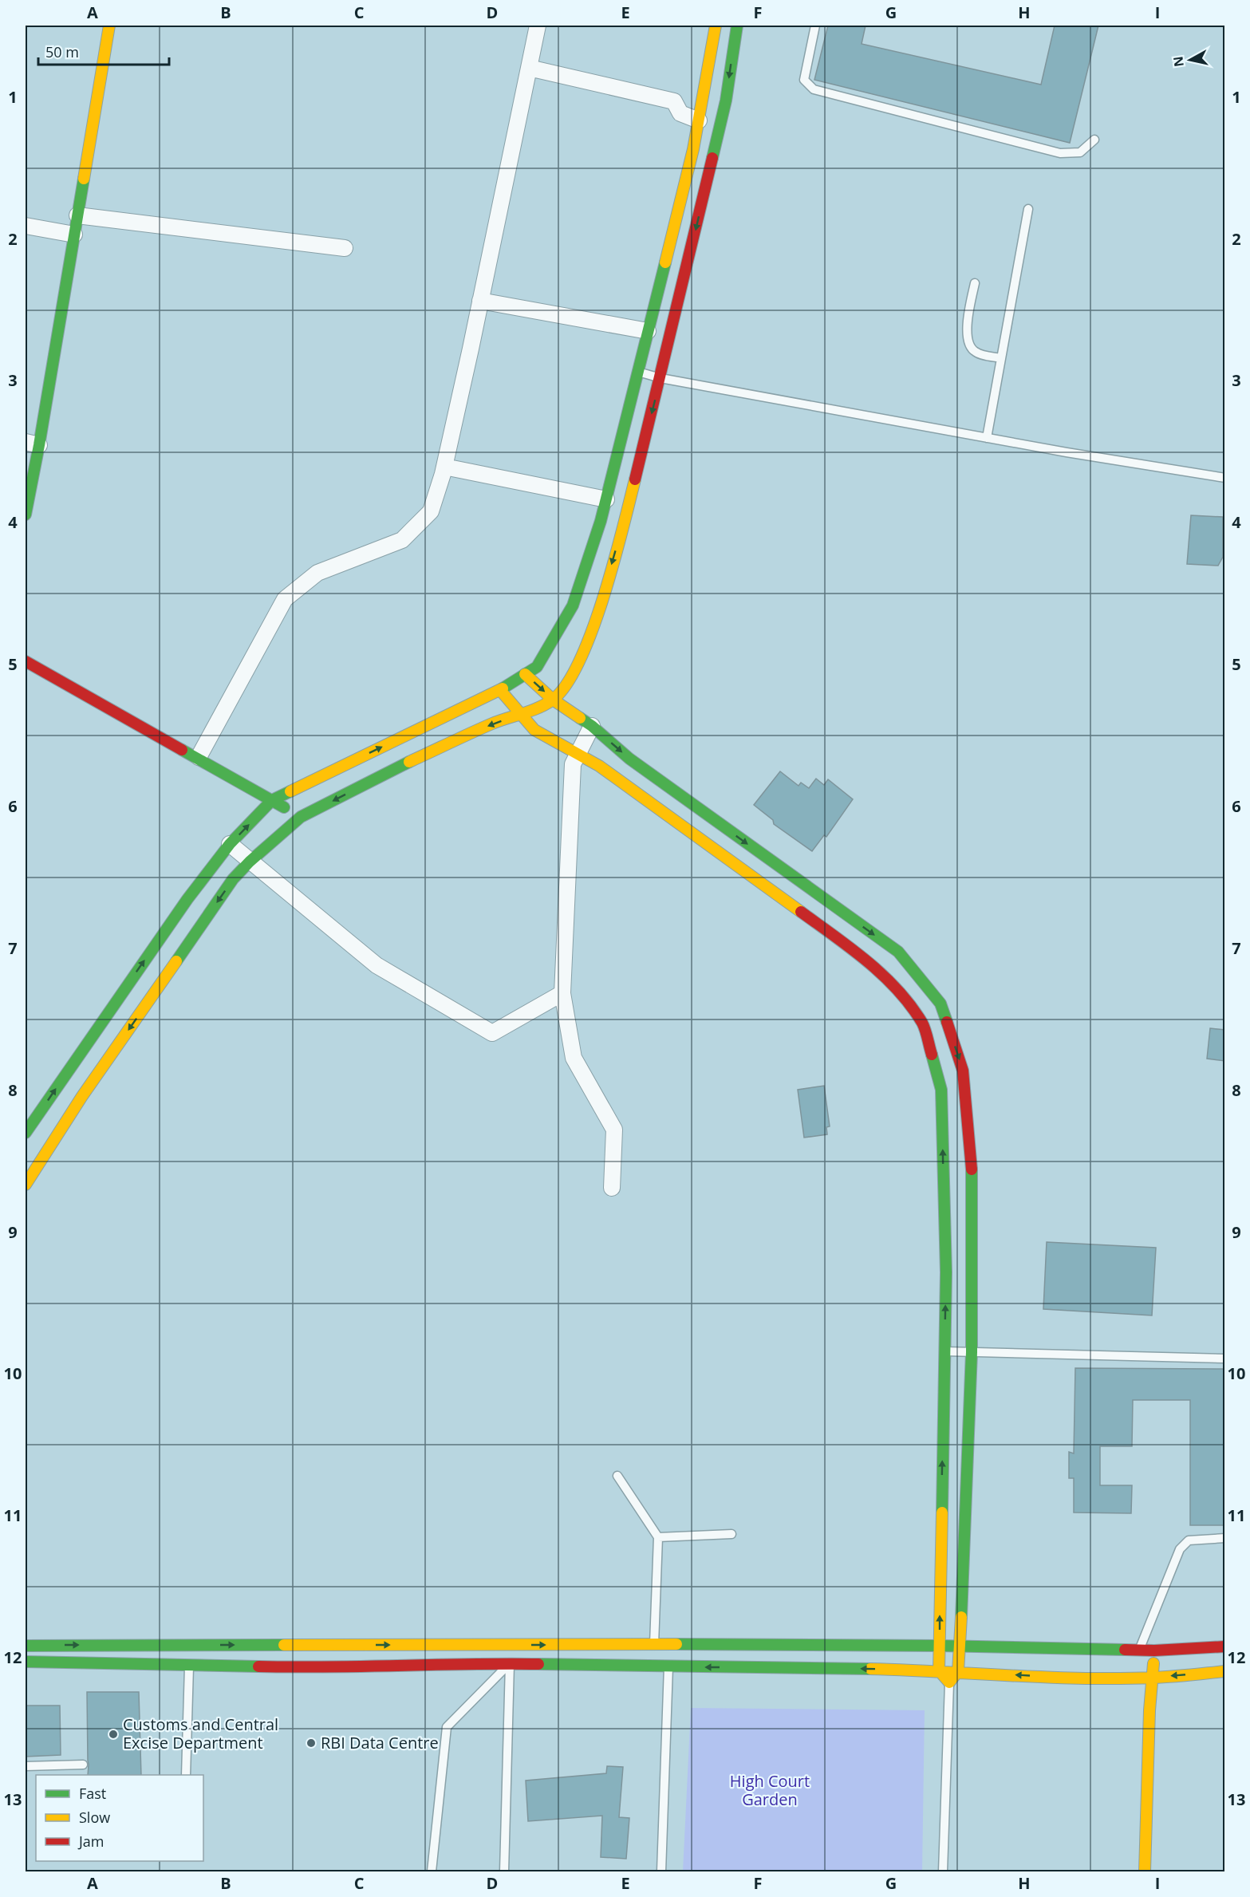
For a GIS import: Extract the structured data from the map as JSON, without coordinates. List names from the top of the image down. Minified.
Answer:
{"parks":["High Court Garden"],"places":["Customs and Central Excise Department","RBI Data Centre"],"legend":["Fast","Slow","Jam"],"scale_bar":"50 m","north":"left","grid":{"columns":["A","B","C","D","E","F","G","H","I"],"rows":["1","2","3","4","5","6","7","8","9","10","11","12","13"]}}
